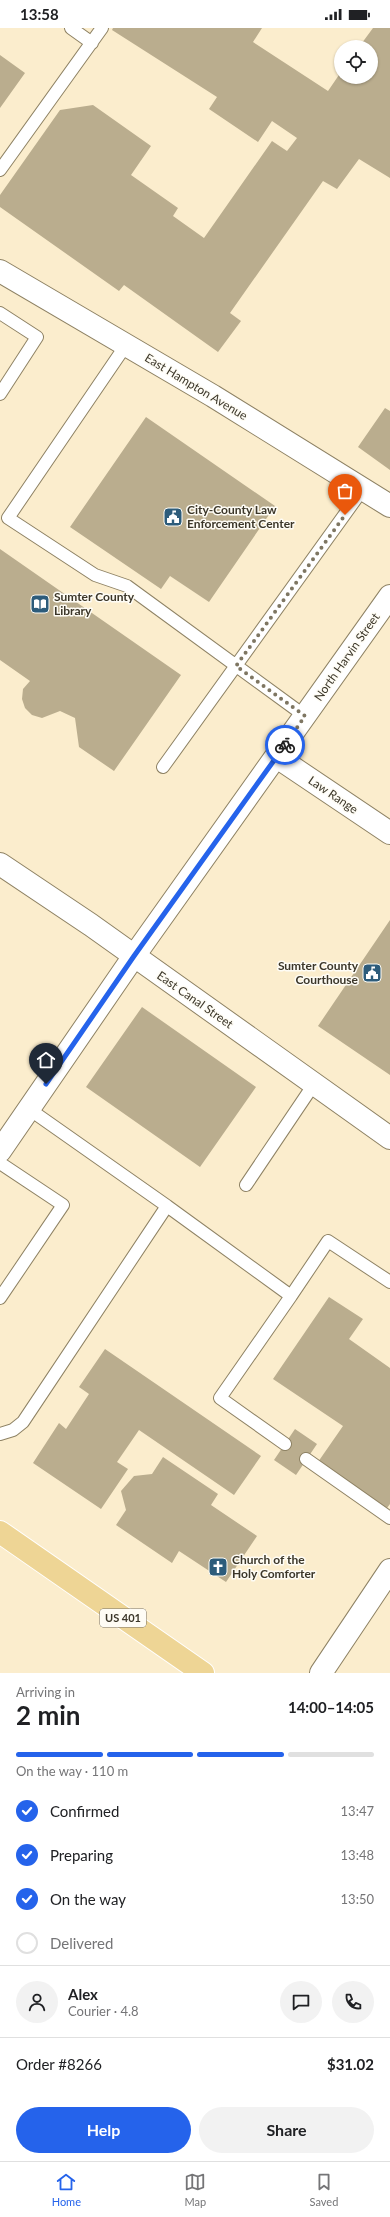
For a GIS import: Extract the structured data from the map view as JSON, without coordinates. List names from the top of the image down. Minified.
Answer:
{"streets":{"main road":["US 401"],"street":["East Hampton Avenue","North Harvin Street","Law Range","East Canal Street"]},"crossings":[["North Harvin Street","Law Range"],["North Harvin Street","East Canal Street"]],"places":{"public building":["City-County Law Enforcement Center","Sumter County Courthouse"],"library":["Sumter County Library"],"church":["Church of the Holy Comforter"]},"page":{"status":"13:58","heading":["2 min","Arriving in","14:00–14:05"],"panel":["Alex","Courier · 4.8","Order #8266","$31.02"],"bar":"On the way · 110 m","list":[["Confirmed","13:47"],["Preparing","13:48"],["On the way","13:50"],"Delivered"],"buttons":["Help","Share"],"tabs":["Home","Map","Saved"]}}
